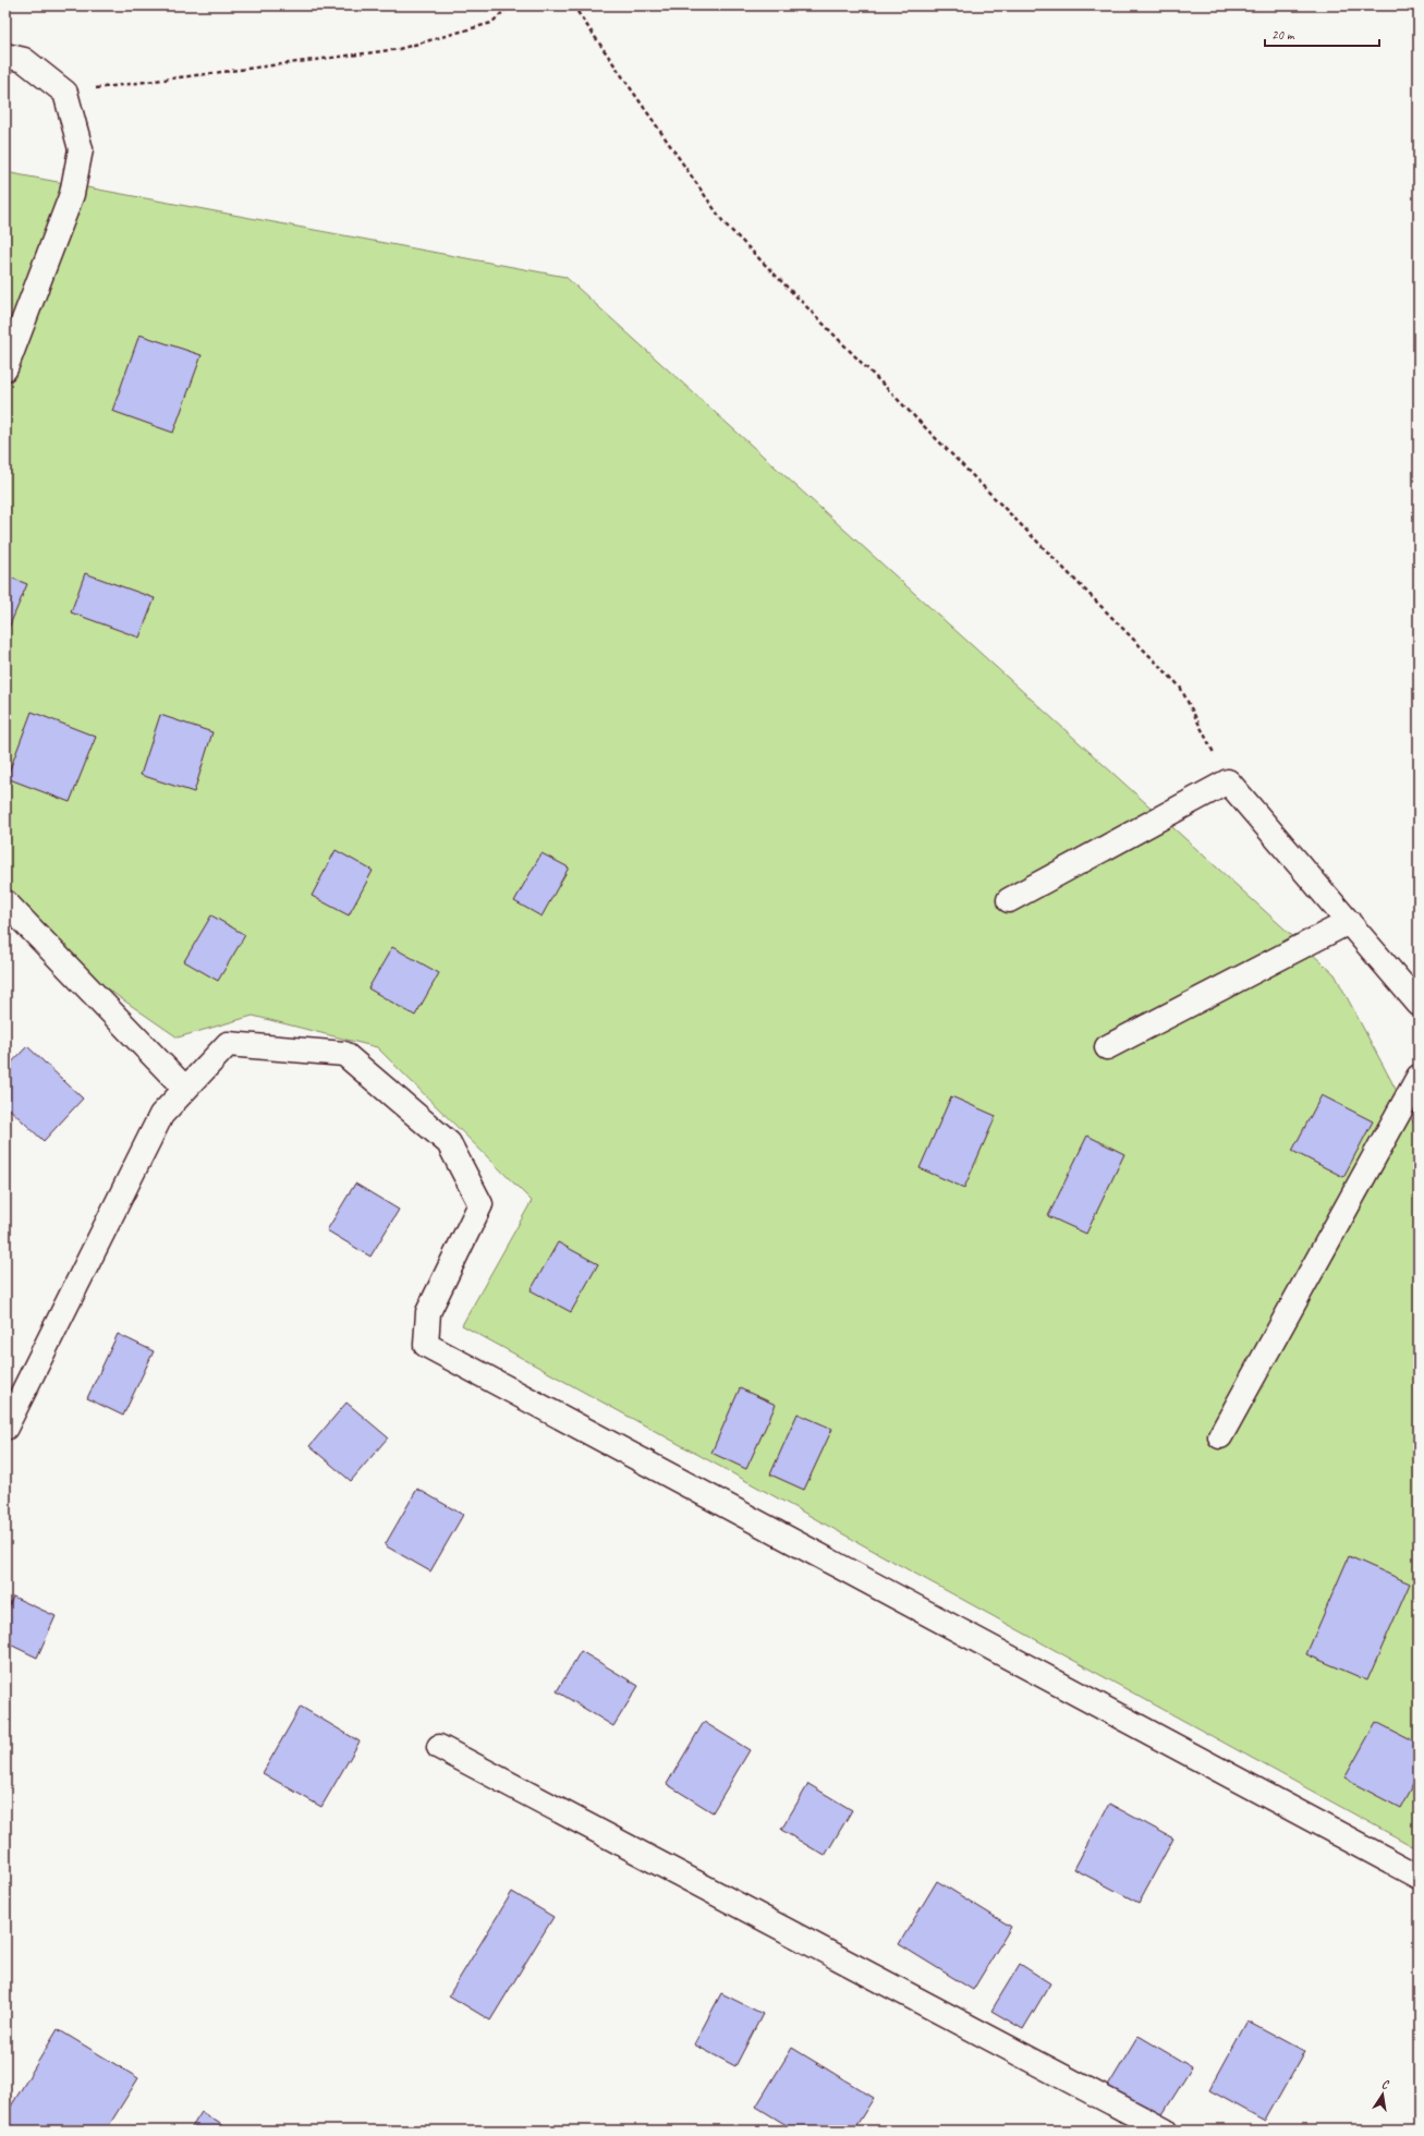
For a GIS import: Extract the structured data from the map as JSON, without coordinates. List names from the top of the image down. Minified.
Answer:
{"scale_bar":"20 m","north":"top"}
